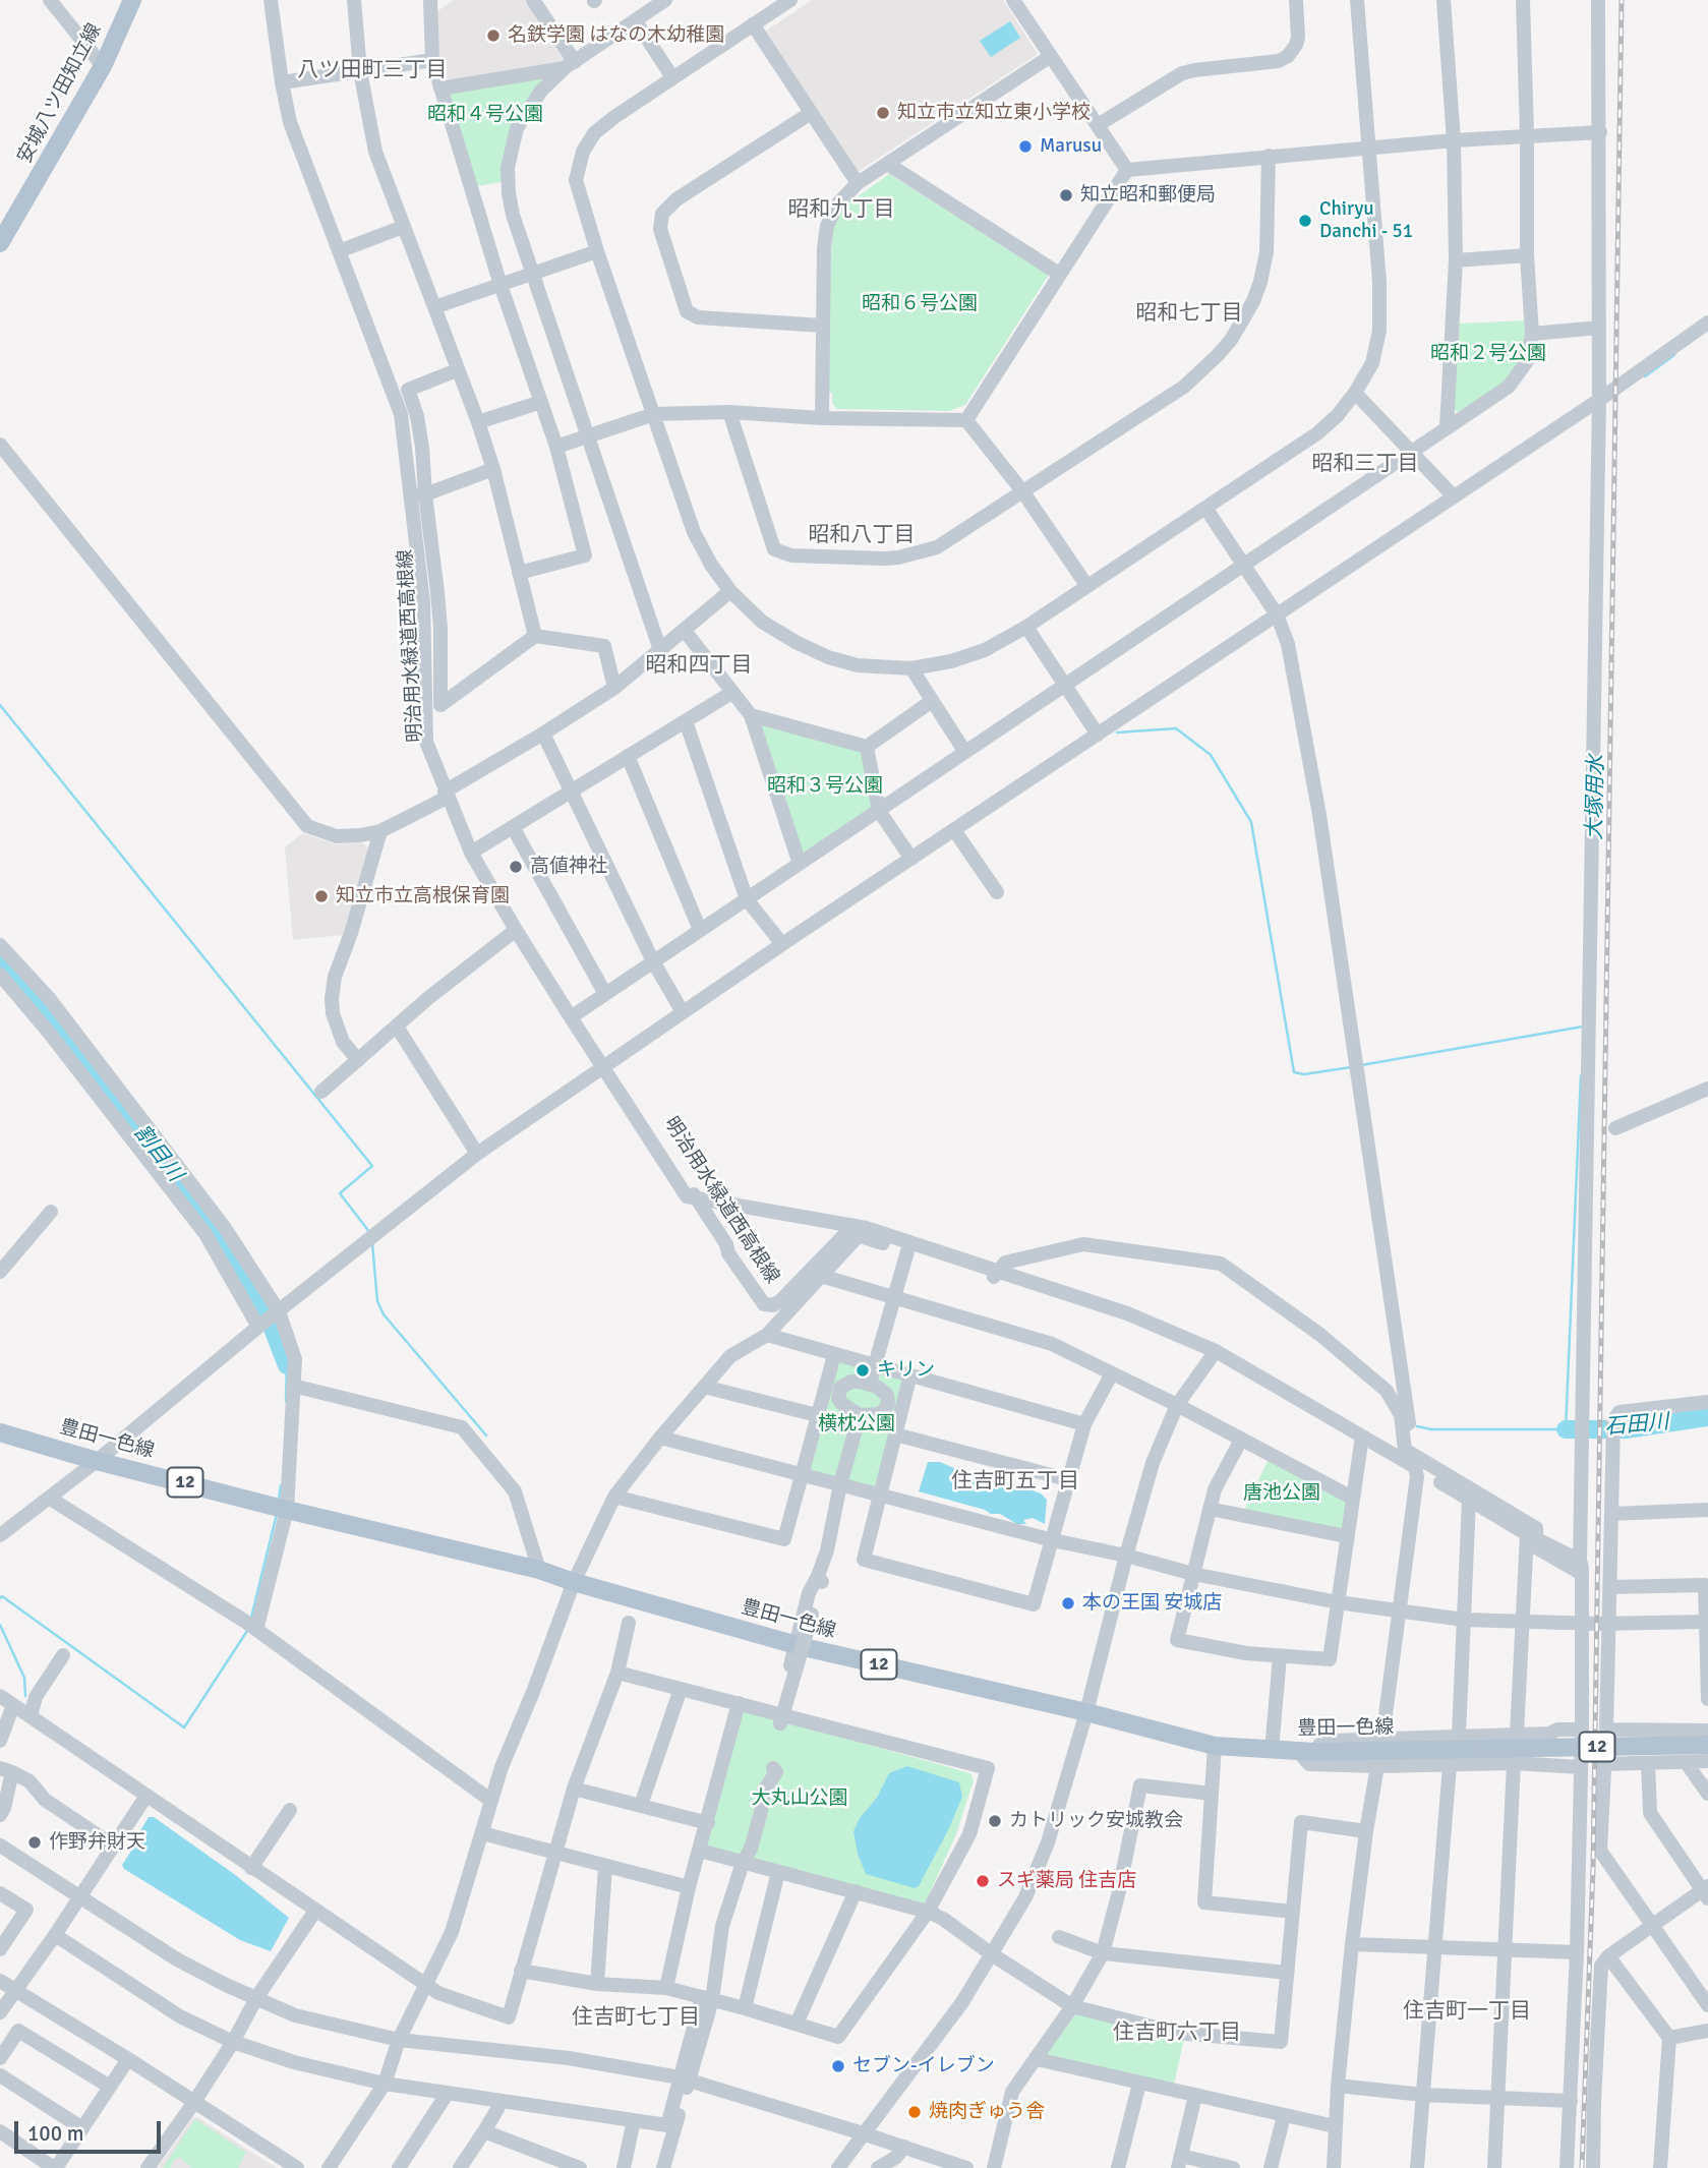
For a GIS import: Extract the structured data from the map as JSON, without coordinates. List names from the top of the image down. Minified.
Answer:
{"streets":{"main road":["安城八ツ田知立線","豊田一色線","12"],"street":["明治用水緑道西高根線"]},"districts":["八ツ田町三丁目","昭和九丁目","昭和七丁目","昭和三丁目","昭和八丁目","昭和四丁目","住吉町五丁目","住吉町一丁目","住吉町七丁目","住吉町六丁目"],"water":["大塚用水","割目川","石田川"],"parks":["昭和４号公園","昭和６号公園","昭和２号公園","昭和３号公園","横枕公園","唐池公園","大丸山公園"],"places":["名鉄学園 はなの木幼稚園","知立市立知立東小学校","Marusu","知立昭和郵便局","Chiryu Danchi - 51","高値神社","知立市立高根保育園","キリン","本の王国 安城店","カトリック安城教会","作野弁財天","スギ薬局 住吉店","セブン-イレブン","焼肉ぎゅう舎"],"scale_bar":"100 m"}
